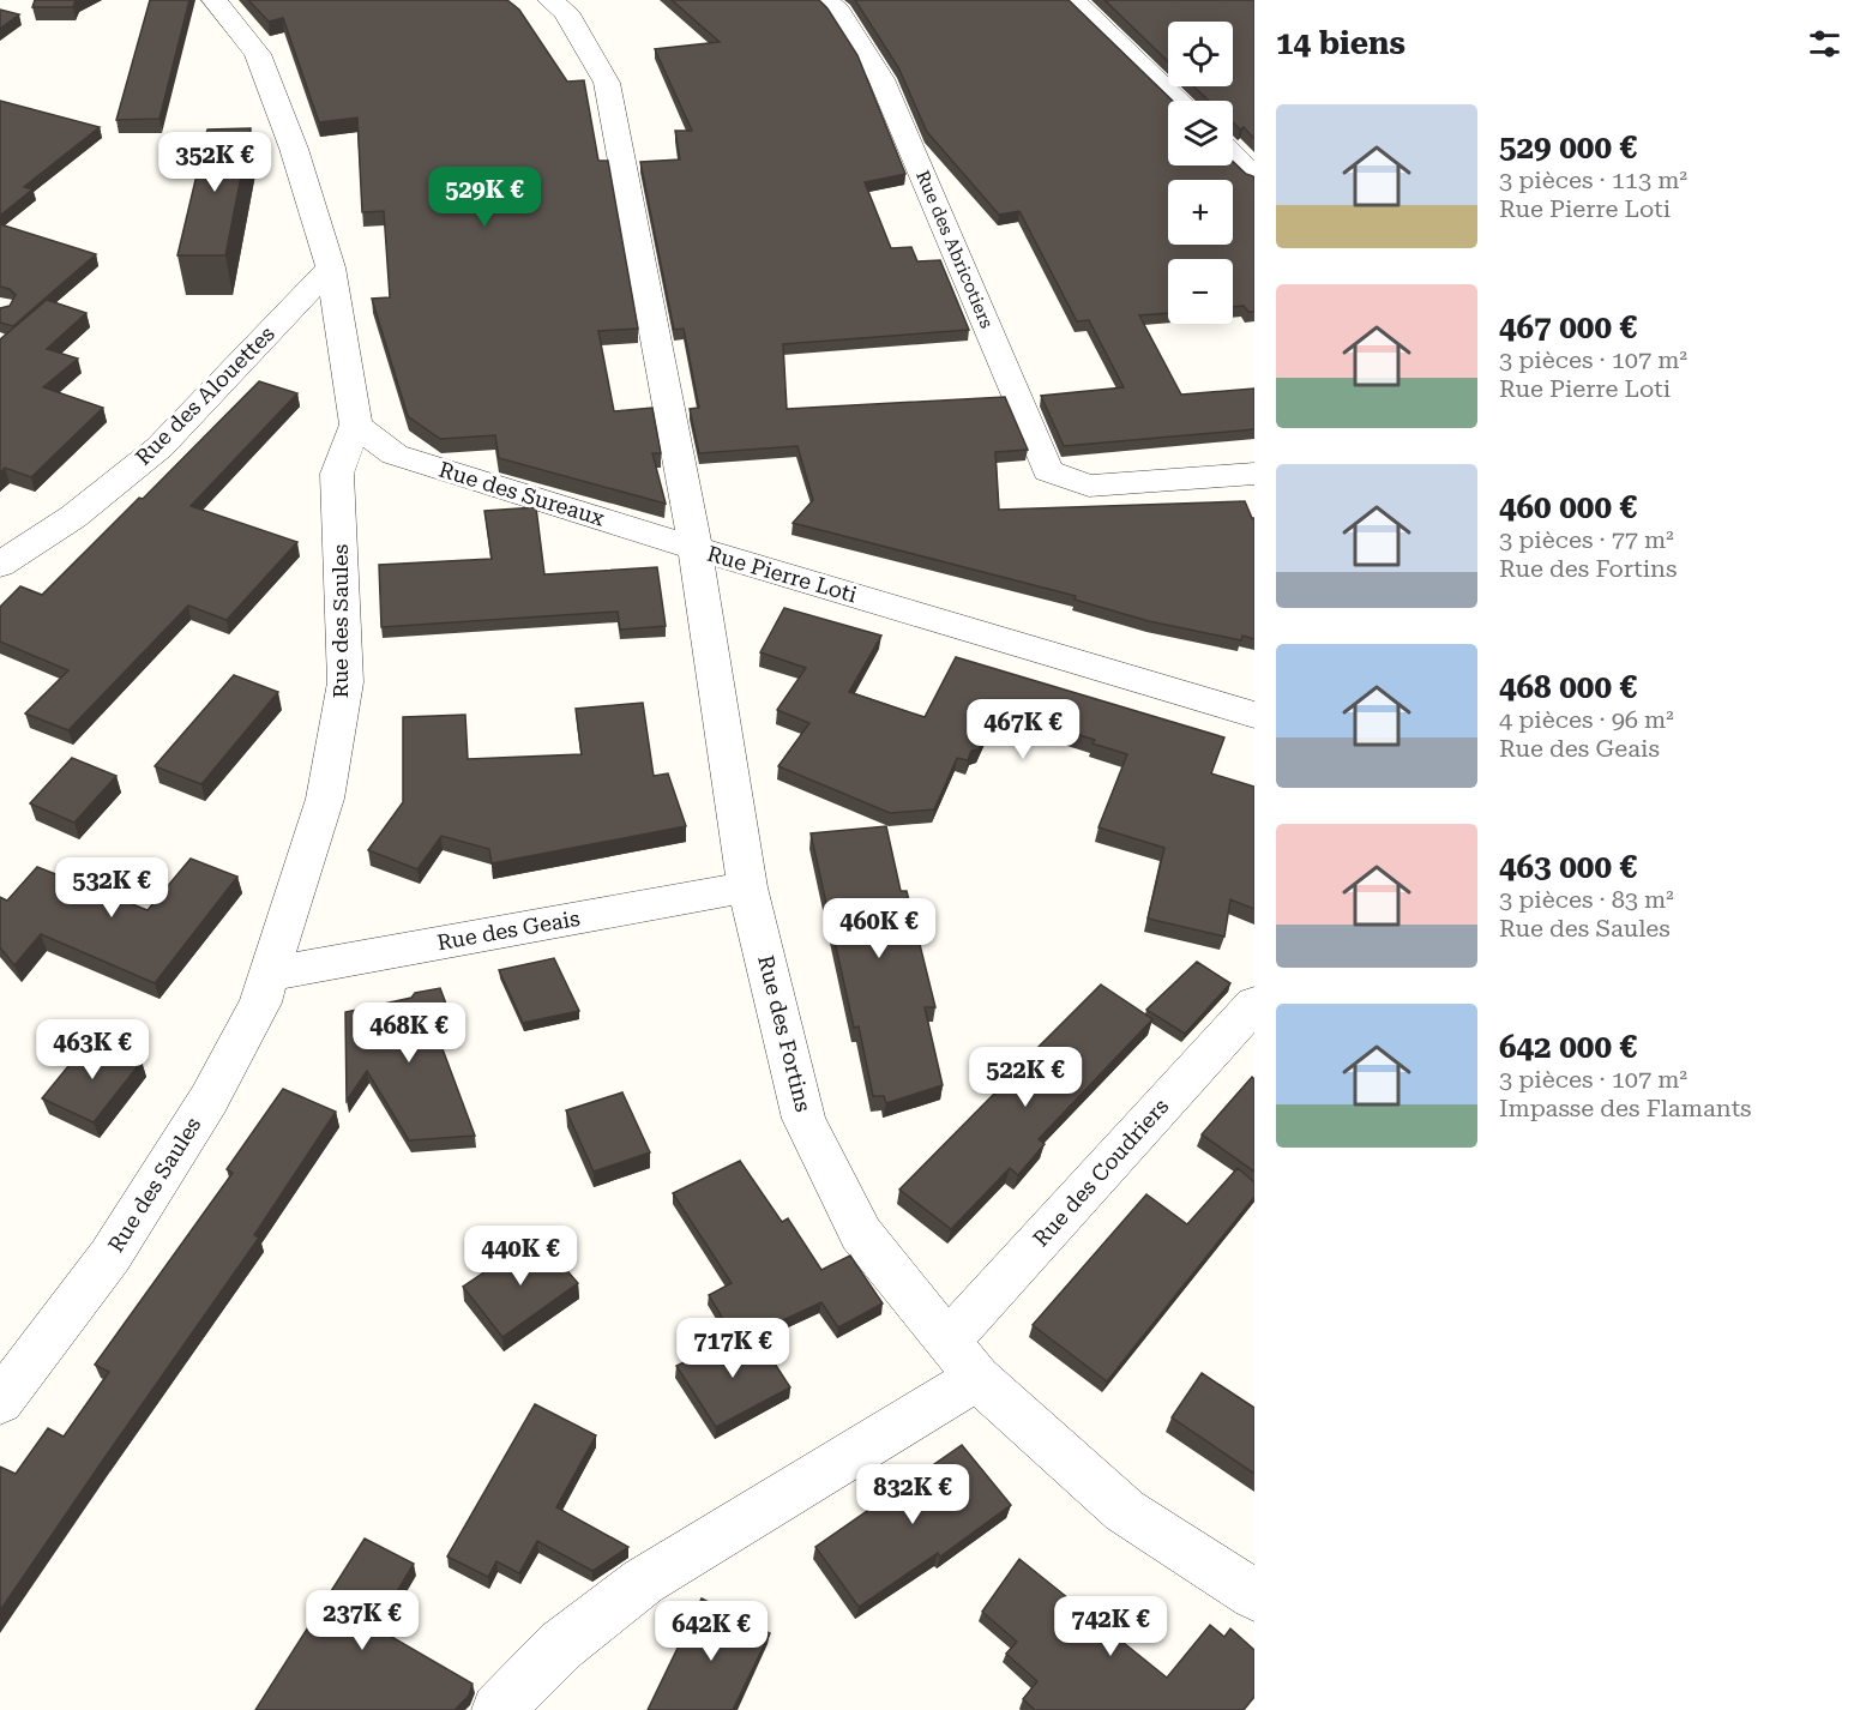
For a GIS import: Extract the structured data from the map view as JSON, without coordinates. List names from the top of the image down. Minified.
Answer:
{"streets":{"street":["Rue des Abricotiers","Rue des Alouettes","Rue des Sureaux","Rue Pierre Loti","Rue des Saules","Rue des Geais","Rue des Fortins","Rue des Coudriers"]},"crossings":[["Rue des Sureaux","Rue Pierre Loti"],["Rue des Sureaux","Rue des Saules"],["Rue des Sureaux","Rue des Fortins"],["Rue Pierre Loti","Rue des Fortins"],["Rue des Saules","Rue des Geais"],["Rue des Geais","Rue des Fortins"],["Rue des Fortins","Rue des Coudriers"]],"page":{"heading":"14 biens","map_buttons":["+","−"],"list":[{"name":"529 000 €","note":"3 pièces · 113 m² · Rue Pierre Loti"},{"name":"467 000 €","note":"3 pièces · 107 m² · Rue Pierre Loti"},{"name":"460 000 €","note":"3 pièces · 77 m² · Rue des Fortins"},{"name":"468 000 €","note":"4 pièces · 96 m² · Rue des Geais"},{"name":"463 000 €","note":"3 pièces · 83 m² · Rue des Saules"},{"name":"642 000 €","note":"3 pièces · 107 m² · Impasse des Flamants"}],"price":["352K €","529K €","467K €","532K €","460K €","468K €","463K €","522K €","440K €","717K €","832K €","237K €","742K €","642K €"]}}
